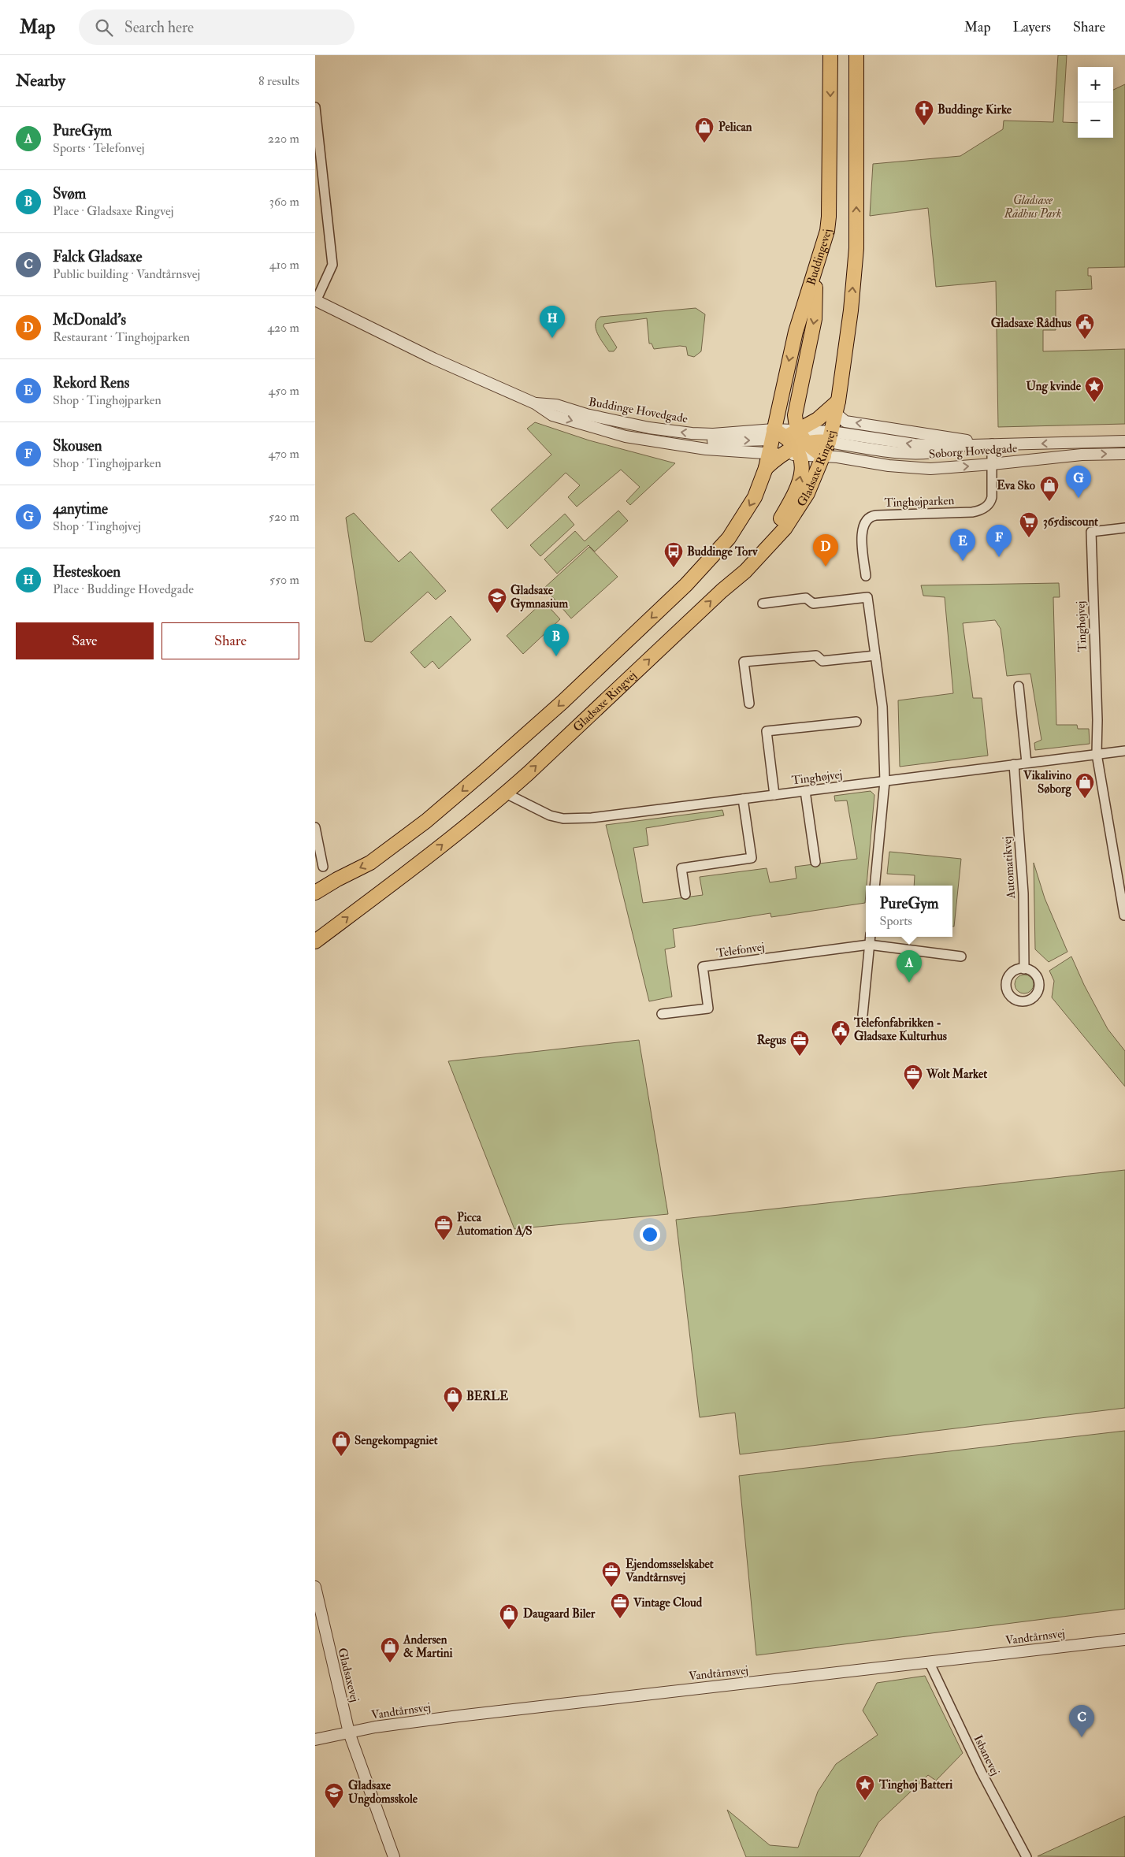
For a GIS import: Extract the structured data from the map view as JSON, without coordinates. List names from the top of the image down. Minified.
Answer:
{"streets":{"main road":["Buddingevej","Gladsaxe Ringvej"],"street":["Buddinge Hovedgade","Søborg Hovedgade","Tinghøjparken","Tinghøjvej","Automatikvej","Telefonvej","Vandtårnsvej","Gladsaxevej","Isbanevej"]},"crossings":[["Buddingevej","Buddinge Hovedgade"],["Søborg Hovedgade","Gladsaxe Ringvej"],["Søborg Hovedgade","Tinghøjparken"],["Gladsaxe Ringvej","Tinghøjvej"],["Tinghøjvej","Automatikvej"],["Vandtårnsvej","Gladsaxevej"],["Vandtårnsvej","Isbanevej"]],"parks":["Gladsaxe Rådhus Park"],"places":{"church":["Buddinge Kirke"],"shop":["Pelican","Eva Sko","Vikalivino Søborg","BERLE","Sengekompagniet","Daugaard Biler","Andersen & Martini"],"public building":["Gladsaxe Rådhus","Telefonfabrikken - Gladsaxe Kulturhus"],"place":["Ung kvinde","Tinghøj Batteri"],"supermarket":["365discount"],"bus stop":["Buddinge Torv"],"school or university":["Gladsaxe Gymnasium","Gladsaxe Ungdomsskole"],"office":["Regus","Wolt Market","Picca Automation A/S","Ejendomsselskabet Vandtårnsvej","Vintage Cloud"]},"page":{"header":"Map","search":"Search here","nav":["Map","Layers","Share"],"heading":["Nearby","8 results"],"map_buttons":["+","−"],"list":[{"mark":"A","name":"PureGym","note":"Sports · Telefonvej","value":"220 m"},{"mark":"B","name":"Svøm","note":"Place · Gladsaxe Ringvej","value":"360 m"},{"mark":"C","name":"Falck Gladsaxe","note":"Public building · Vandtårnsvej","value":"410 m"},{"mark":"D","name":"McDonald's","note":"Restaurant · Tinghøjparken","value":"420 m"},{"mark":"E","name":"Rekord Rens","note":"Shop · Tinghøjparken","value":"450 m"},{"mark":"F","name":"Skousen","note":"Shop · Tinghøjparken","value":"470 m"},{"mark":"G","name":"4anytime","note":"Shop · Tinghøjvej","value":"520 m"},{"mark":"H","name":"Hesteskoen","note":"Place · Buddinge Hovedgade","value":"550 m"}],"pins":["H","G","F","E","D","B","A","C"],"buttons":["Save","Share"],"popup":["PureGym","Sports"]}}
